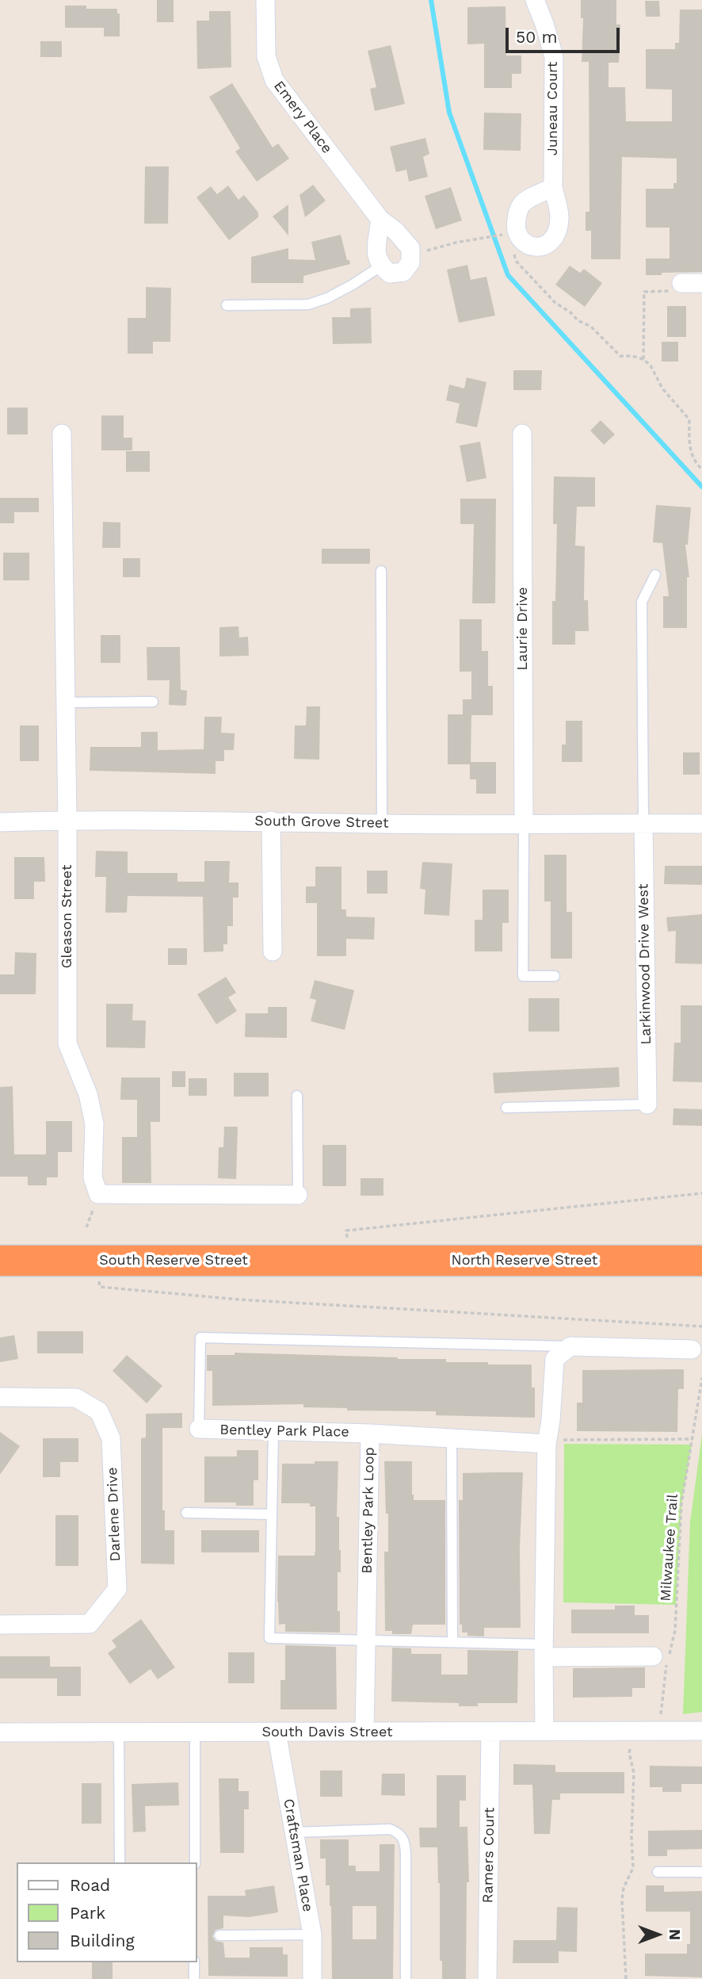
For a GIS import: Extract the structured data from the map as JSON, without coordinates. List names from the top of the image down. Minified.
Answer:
{"streets":{"highway":["South Reserve Street","North Reserve Street"],"street":["Juneau Court","Emery Place","Laurie Drive","South Grove Street","Gleason Street","Larkinwood Drive West","Bentley Park Place","Bentley Park Loop","Darlene Drive","South Davis Street","Craftsman Place","Ramers Court"],"path":["Milwaukee Trail"]},"crossings":[["Laurie Drive","South Grove Street"],["South Grove Street","Gleason Street"],["South Grove Street","Larkinwood Drive West"],["South Reserve Street","North Reserve Street"],["Bentley Park Place","Bentley Park Loop"],["Bentley Park Loop","South Davis Street"],["Milwaukee Trail","South Davis Street"],["South Davis Street","Craftsman Place"],["South Davis Street","Ramers Court"]],"legend":["Road","Park","Building"],"scale_bar":"50 m","north":"right"}
